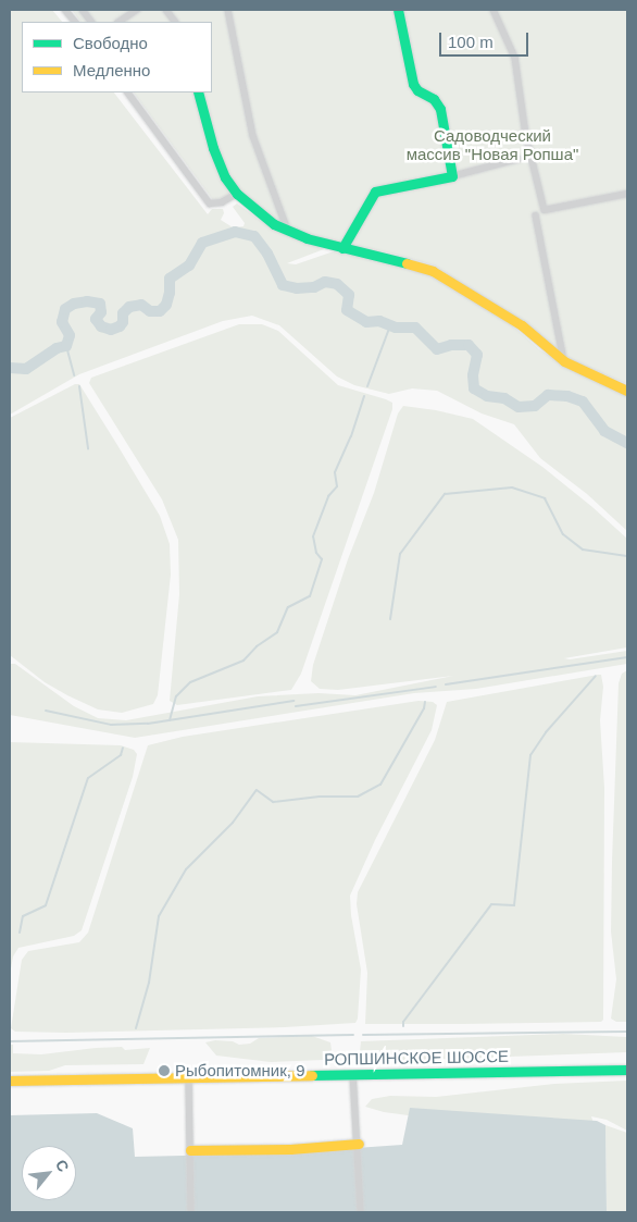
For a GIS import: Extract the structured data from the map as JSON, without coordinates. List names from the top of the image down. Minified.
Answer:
{"streets":{"street":["РОПШИНСКОЕ ШОССЕ"]},"parks":["Садоводческий массив \"Новая Ропша\""],"places":["Рыбопитомник, 9"],"legend":["Свободно","Медленно"],"scale_bar":"100 m","north":"top right"}
